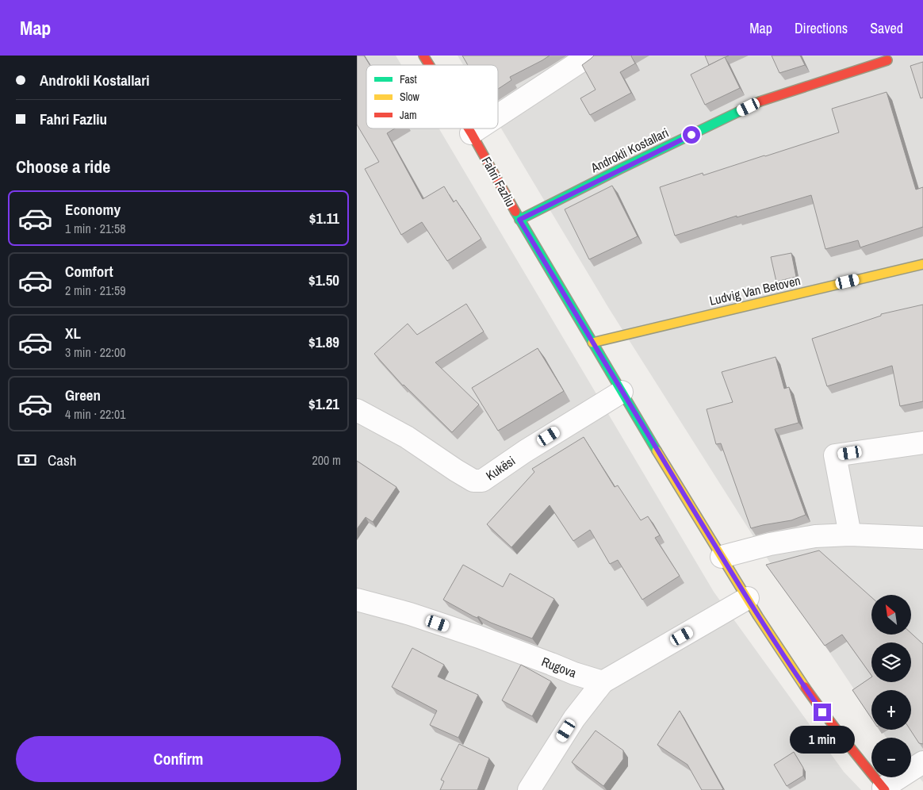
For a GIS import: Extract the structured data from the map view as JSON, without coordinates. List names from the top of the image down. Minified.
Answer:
{"streets":{"main road":["Androkli Kostallari","Fahri Fazliu","Ludvig Van Betoven"],"street":["Kukësi","Rugova"]},"crossings":[["Androkli Kostallari","Fahri Fazliu"],["Fahri Fazliu","Ludvig Van Betoven"],["Fahri Fazliu","Kukësi"]],"legend":["Fast","Slow","Jam"],"north":"top left","page":{"header":"Map","nav":["Map","Directions","Saved"],"banner":["Androkli Kostallari","Fahri Fazliu"],"heading":"Choose a ride","list":[{"name":"Economy","note":"1 min · 21:58","value":"$1.11"},{"name":"Comfort","note":"2 min · 21:59","value":"$1.50"},{"name":"XL","note":"3 min · 22:00","value":"$1.89"},{"name":"Green","note":"4 min · 22:01","value":"$1.21"}],"pay":["Cash","200 m"],"map_buttons":["+","−"],"bubble":"1 min","buttons":"Confirm"}}
